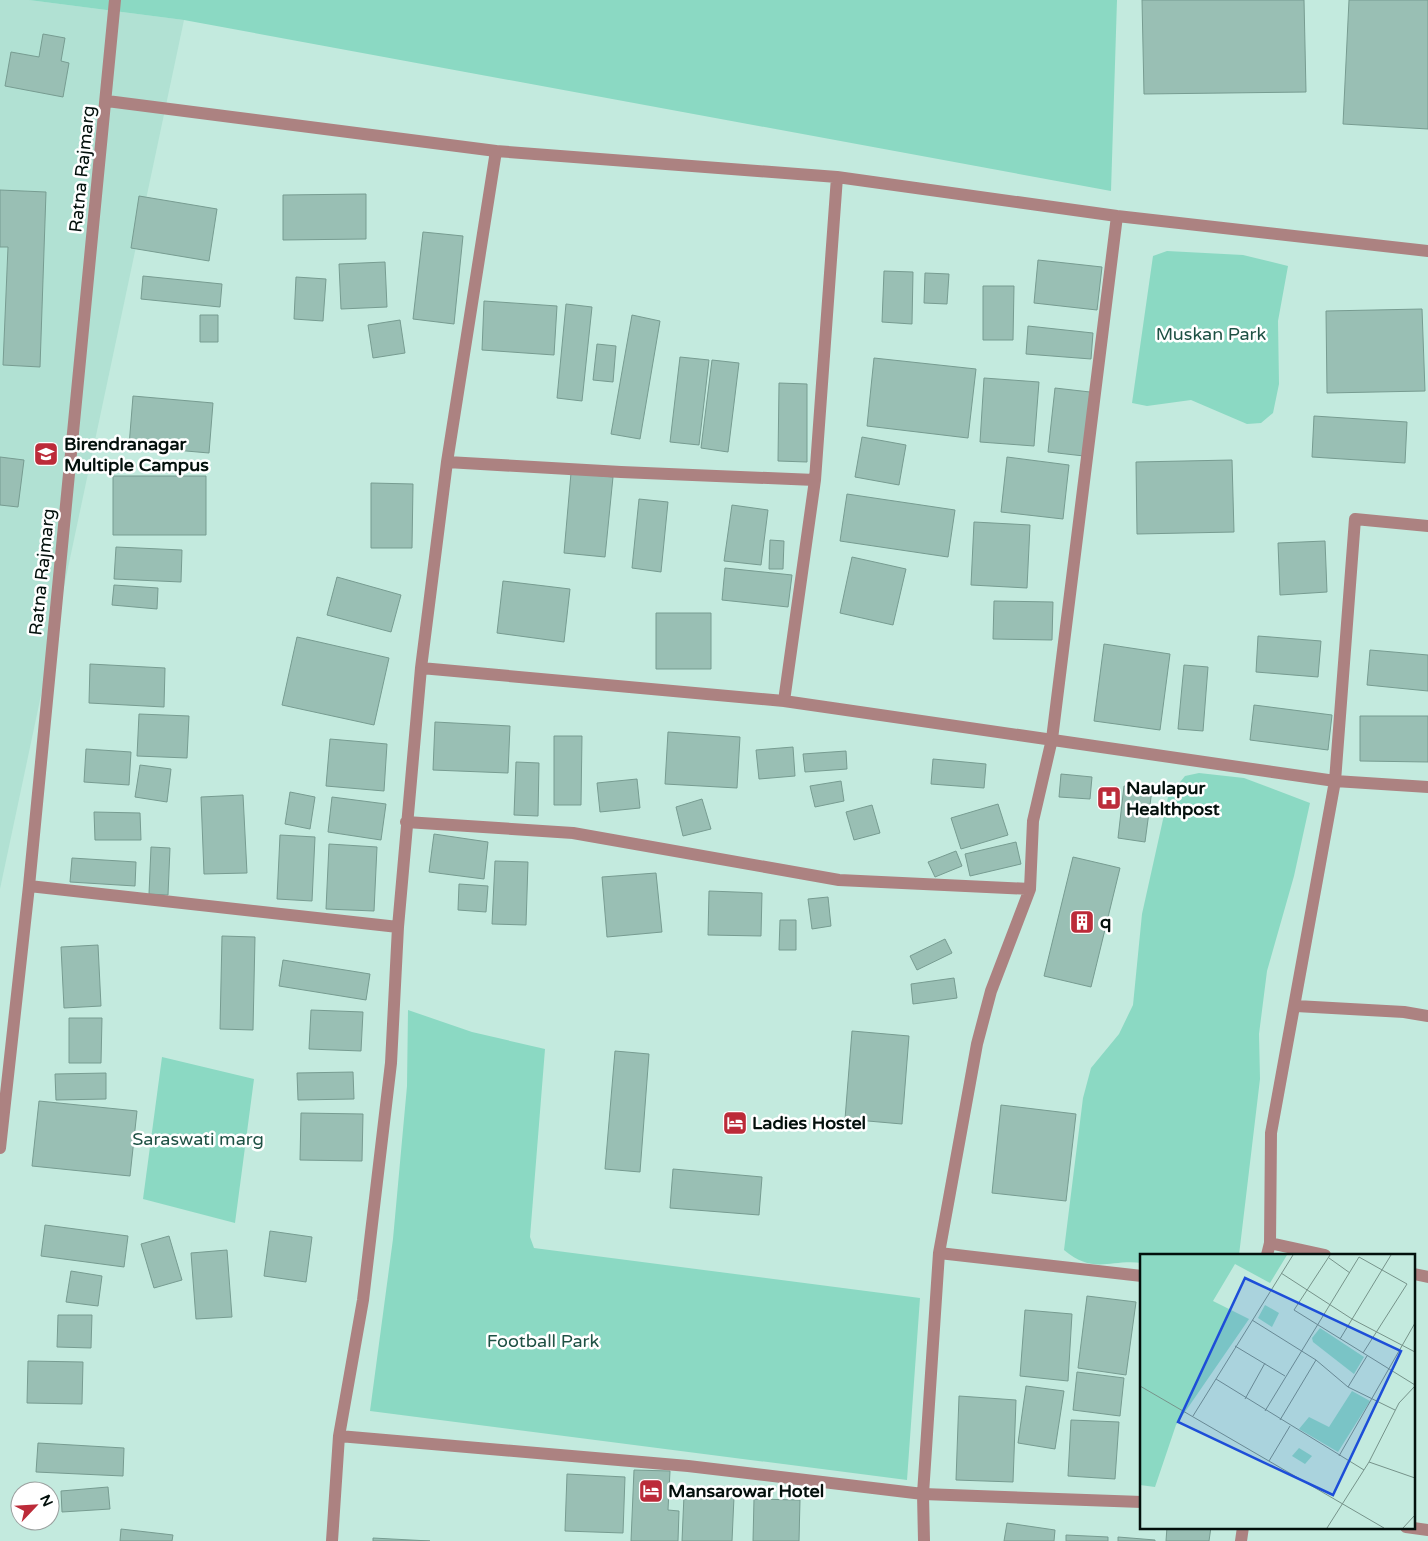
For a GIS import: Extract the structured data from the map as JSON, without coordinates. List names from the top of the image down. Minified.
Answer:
{"streets":{"street":["Ratna Rajmarg"]},"parks":["Muskan Park","Saraswati marg","Football Park"],"places":{"school or university":["Birendranagar Multiple Campus"],"hospital":["Naulapur Healthpost"],"building":["q"],"hotel":["Ladies Hostel","Mansarowar Hotel"]},"north":"top right"}
